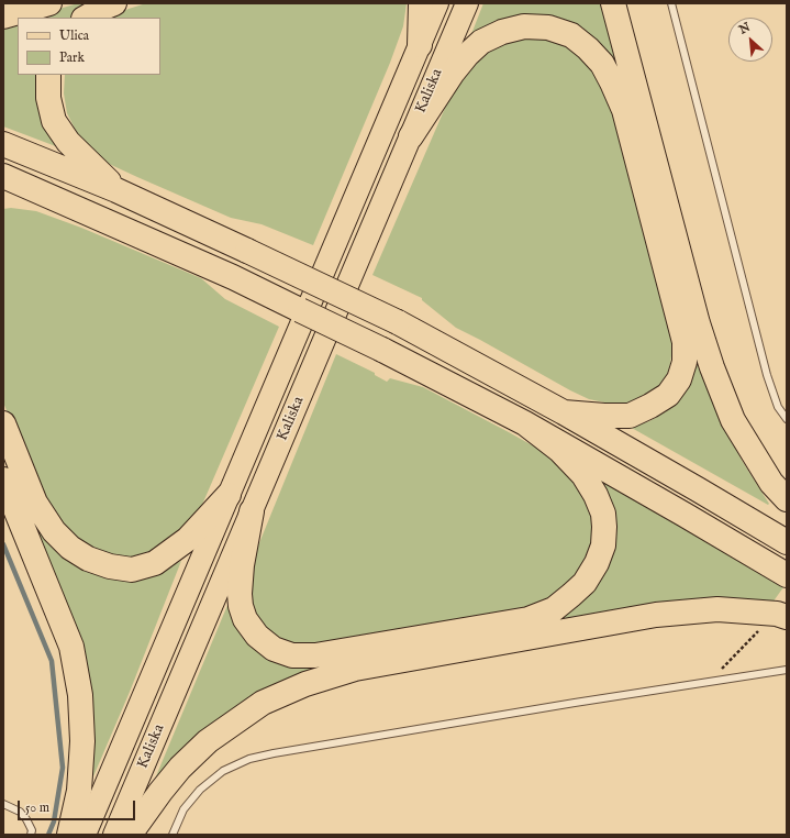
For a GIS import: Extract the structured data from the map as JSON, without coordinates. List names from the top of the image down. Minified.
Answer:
{"streets":{"main road":["Kaliska"]},"legend":["Ulica","Park"],"scale_bar":"50 m","north":"top left"}
